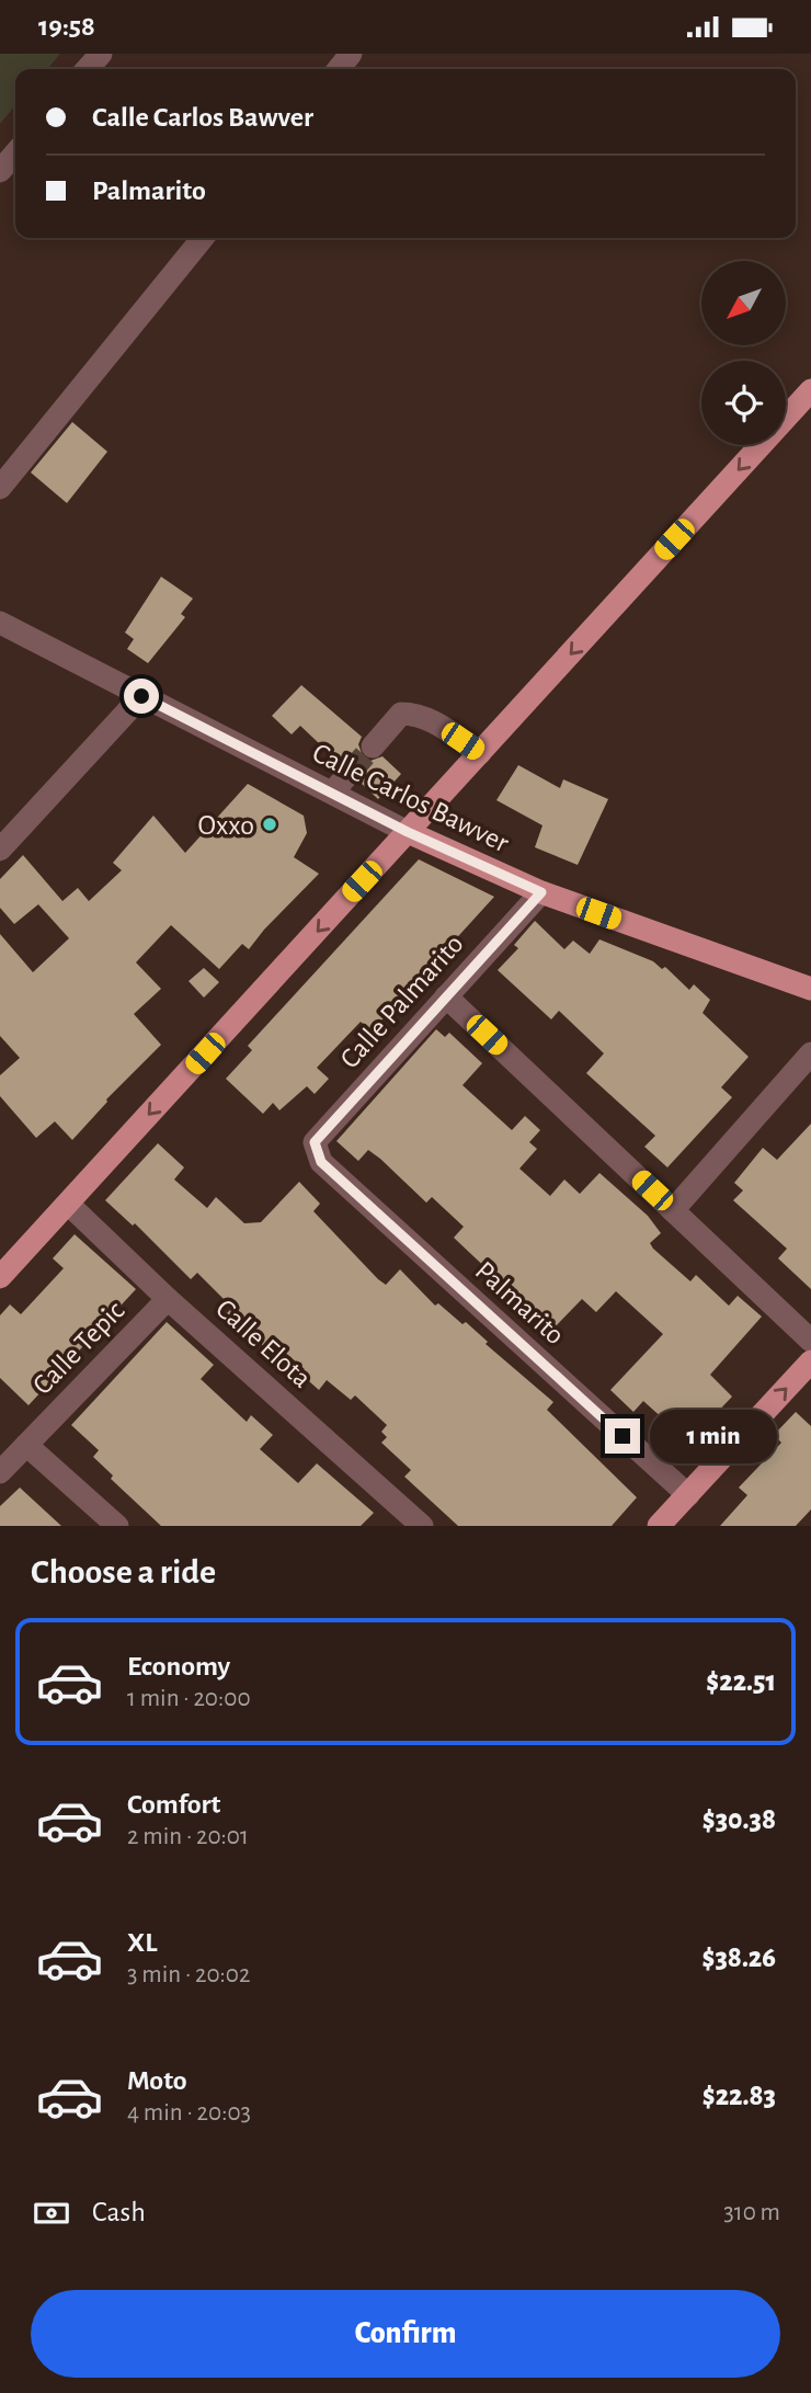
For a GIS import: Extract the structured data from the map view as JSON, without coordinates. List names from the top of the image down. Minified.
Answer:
{"streets":{"main road":["Calle Carlos Bawver"],"street":["Calle Palmarito","Palmarito","Calle Elota","Calle Tepic"]},"crossings":[["Calle Carlos Bawver","Calle Palmarito"],["Calle Palmarito","Palmarito"],["Calle Elota","Calle Tepic"]],"places":["Oxxo"],"north":"bottom left","page":{"status":"19:58","banner":["Calle Carlos Bawver","Palmarito"],"bubble":"1 min","heading":"Choose a ride","list":[{"name":"Economy","note":"1 min · 20:00","value":"$22.51"},{"name":"Comfort","note":"2 min · 20:01","value":"$30.38"},{"name":"XL","note":"3 min · 20:02","value":"$38.26"},{"name":"Moto","note":"4 min · 20:03","value":"$22.83"}],"pay":["Cash","310 m"],"buttons":"Confirm"}}
